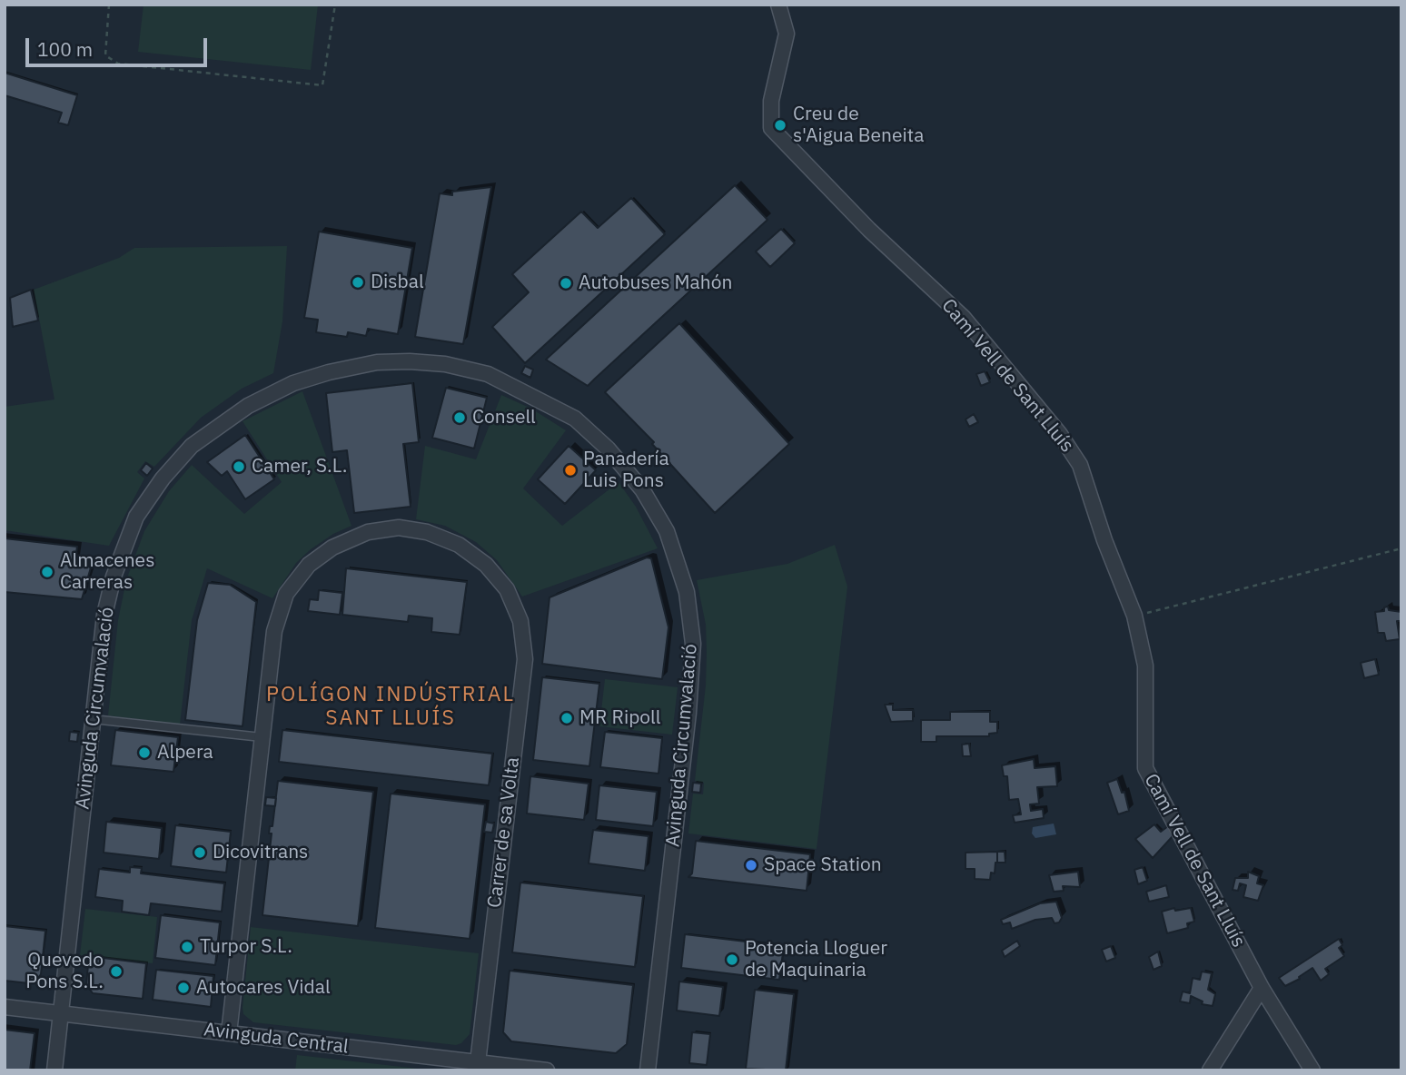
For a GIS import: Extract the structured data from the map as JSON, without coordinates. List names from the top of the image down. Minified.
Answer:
{"streets":{"street":["Camí Vell de Sant Lluís","Avinguda Circumvalació","Carrer de sa Volta","Avinguda Central"]},"crossings":[["Avinguda Circumvalació","Avinguda Central"],["Carrer de sa Volta","Avinguda Central"]],"districts":["POLÍGON INDÚSTRIAL SANT LLUÍS"],"places":["Creu de s'Aigua Beneita","Disbal","Autobuses Mahón","Consell","Camer, S.L.","Panadería Luis Pons","Almacenes Carreras","MR Ripoll","Alpera","Dicovitrans","Space Station","Turpor S.L.","Potencia Lloguer de Maquinaria","Quevedo Pons S.L.","Autocares Vidal"],"scale_bar":"100 m"}
